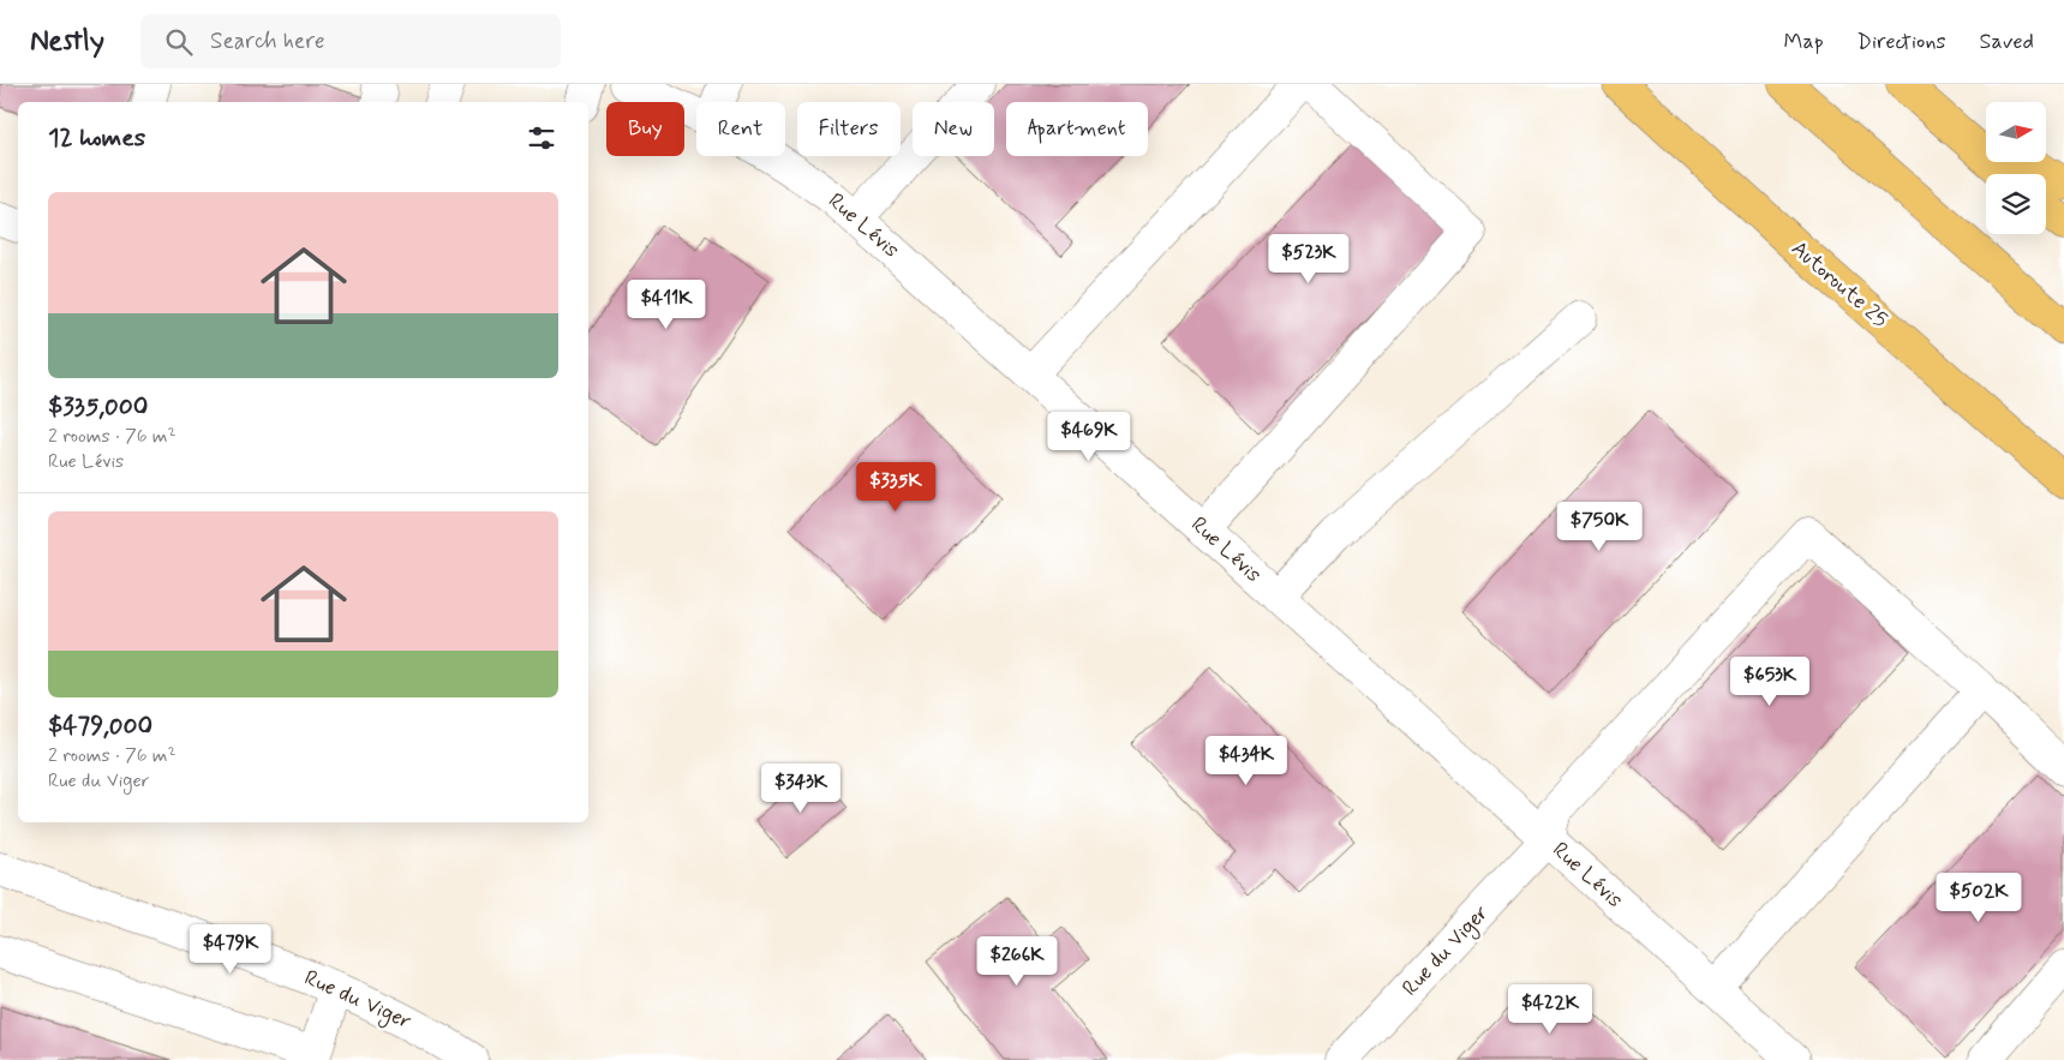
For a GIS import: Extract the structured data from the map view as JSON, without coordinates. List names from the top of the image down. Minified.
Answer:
{"streets":{"highway":["Autoroute 25"],"street":["Rue Lévis","Rue du Viger"]},"crossings":[["Rue Lévis","Rue du Viger"]],"north":"right","page":{"header":"Nestly","search":"Search here","nav":["Map","Directions","Saved"],"chip":["Buy","Rent","Filters","New","Apartment"],"heading":"12 homes","list":[{"name":"$335,000","note":"2 rooms · 76 m² · Rue Lévis"},{"name":"$479,000","note":"2 rooms · 76 m² · Rue du Viger"}],"price":["$523K","$411K","$469K","$335K","$750K","$653K","$434K","$343K","$502K","$479K","$266K","$422K"]}}
